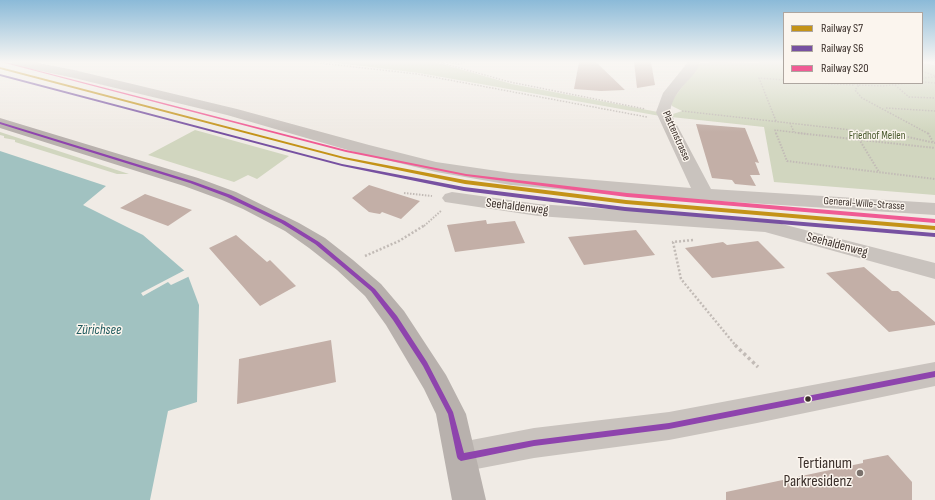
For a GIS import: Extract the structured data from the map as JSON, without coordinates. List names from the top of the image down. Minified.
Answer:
{"streets":{"street":["Plattenstrasse","General-Wille-Strasse","Seehaldenweg"]},"crossings":[["Plattenstrasse","General-Wille-Strasse"]],"water":["Zürichsee"],"parks":["Friedhof Meilen"],"places":["Tertianum Parkresidenz"],"lines":["rail line S7","rail line S6","rail line S20"],"legend":["Railway S7","Railway S6","Railway S20"]}
